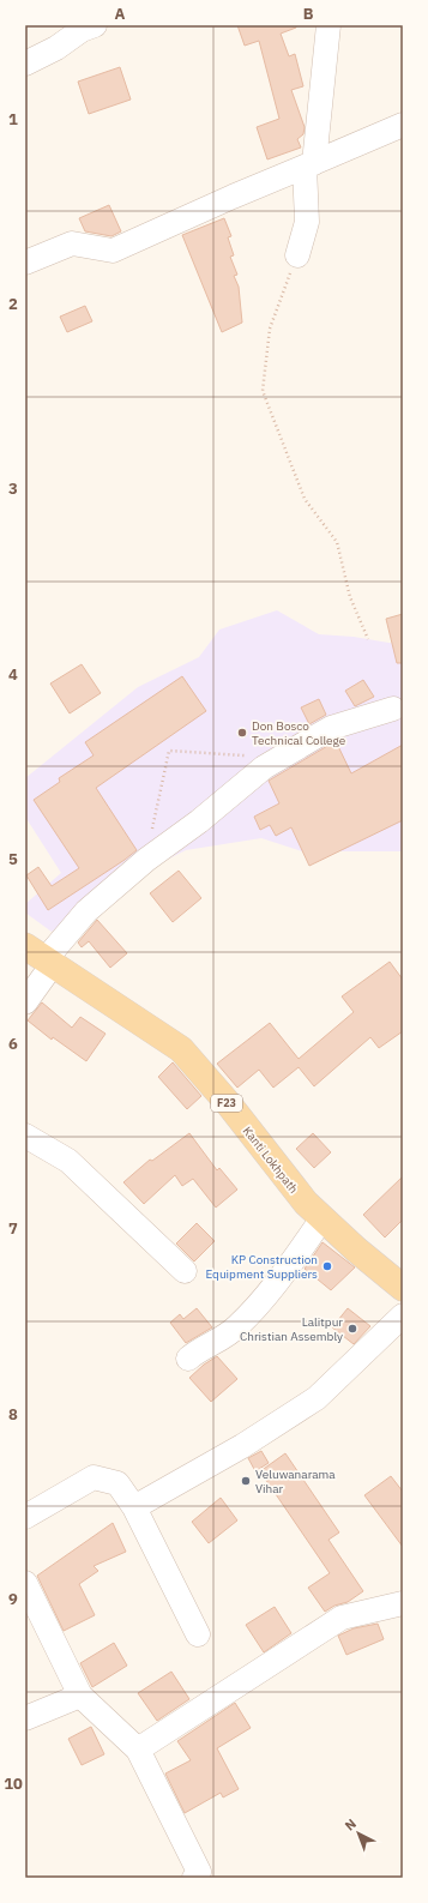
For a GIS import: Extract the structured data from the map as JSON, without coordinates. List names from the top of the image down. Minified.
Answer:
{"streets":{"main road":["F23","Kanti Lokhpath"]},"places":["Don Bosco Technical College","KP Construction Equipment Suppliers","Lalitpur Christian Assembly","Veluwanarama Vihar"],"north":"top left","grid":{"columns":["A","B"],"rows":["1","2","3","4","5","6","7","8","9","10"]}}
